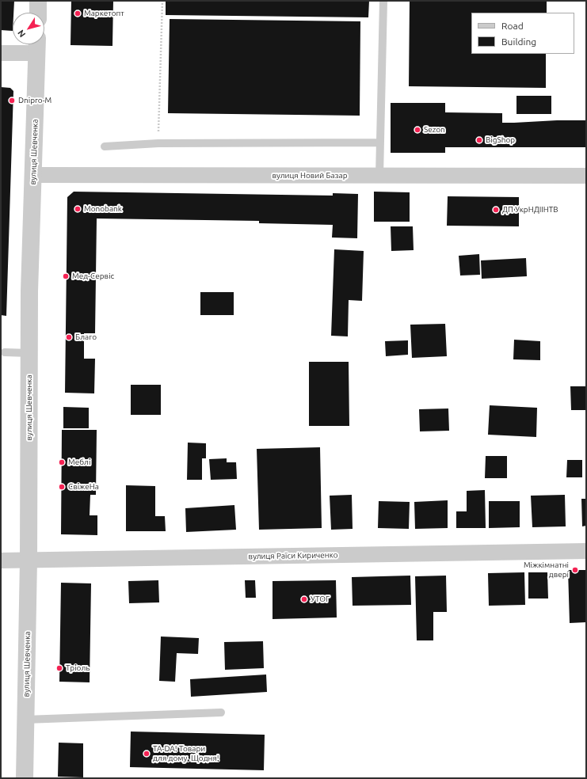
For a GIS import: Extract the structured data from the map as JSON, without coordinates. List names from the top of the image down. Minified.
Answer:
{"streets":{"street":["вулиця Шевченка","вулиця Новий Базар","вулиця Раїси Кириченко"]},"crossings":[["вулиця Шевченка","вулиця Новий Базар"],["вулиця Шевченка","вулиця Раїси Кириченко"]],"places":["Маркетопт","Dnipro-M","Sezon","BigShop","Monobank","ДП УкрНДІІНТВ","Мед-Сервіс","Благо","Меблі","СвіжеНа","Міжкімнатні двері","УТОГ","Тріоль","TA-DA! Товари для дому. Щодня!"],"legend":["Road","Building"],"north":"bottom left"}
